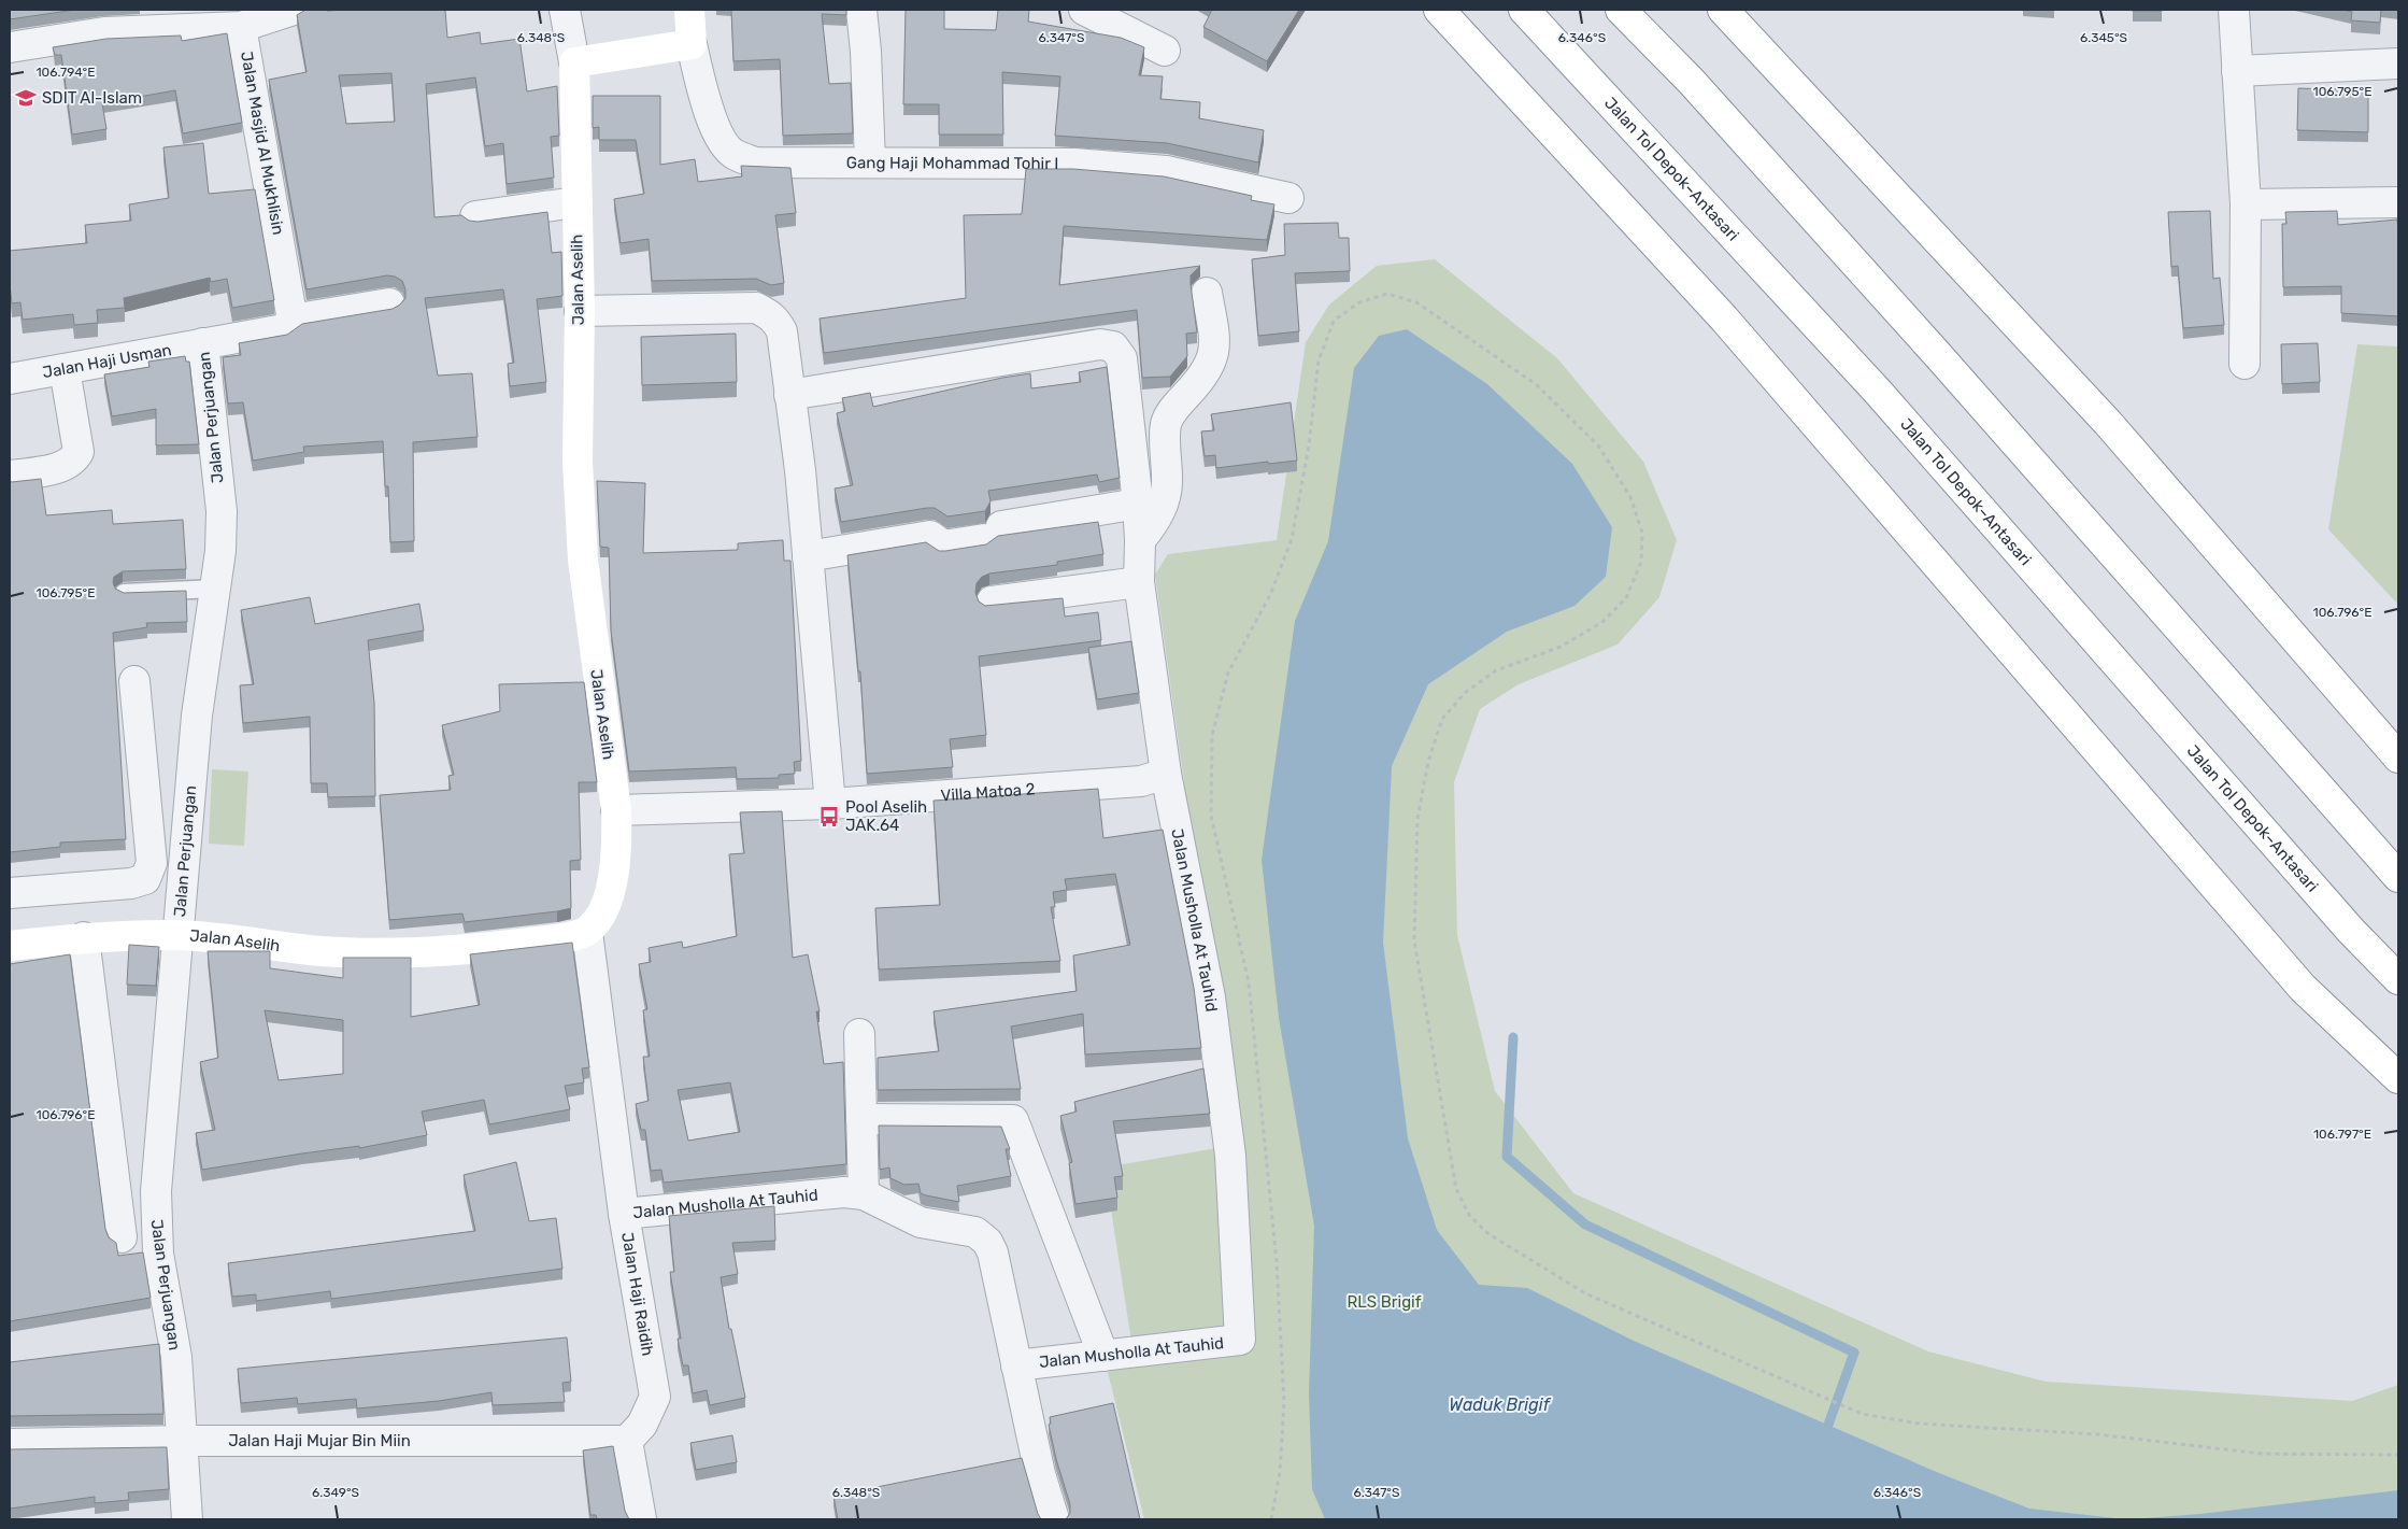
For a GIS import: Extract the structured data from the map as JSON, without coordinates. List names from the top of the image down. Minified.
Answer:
{"streets":{"main road":["Jalan Tol Depok–Antasari","Jalan Aselih"],"street":["Jalan Masjid Al Mukhlisin","Gang Haji Mohammad Tohir I","Jalan Haji Usman","Jalan Perjuangan","Villa Matoa 2","Jalan Musholla At Tauhid","Jalan Haji Raidih","Jalan Haji Mujar Bin Miin"]},"crossings":[["Jalan Masjid Al Mukhlisin","Jalan Haji Usman"],["Jalan Aselih","Jalan Perjuangan"],["Jalan Aselih","Villa Matoa 2"],["Jalan Aselih","Jalan Haji Raidih"],["Jalan Haji Usman","Jalan Perjuangan"],["Jalan Perjuangan","Jalan Haji Mujar Bin Miin"],["Villa Matoa 2","Jalan Musholla At Tauhid"],["Jalan Musholla At Tauhid","Jalan Haji Raidih"],["Jalan Haji Raidih","Jalan Haji Mujar Bin Miin"]],"water":["Waduk Brigif"],"parks":["RLS Brigif"],"places":{"school or university":["SDIT Al-Islam"],"bus stop":["Pool Aselih JAK.64"]},"coordinates":["6.348°S","6.347°S","6.346°S","6.345°S","106.794°E","106.795°E","106.796°E","106.797°E","6.349°S"]}
